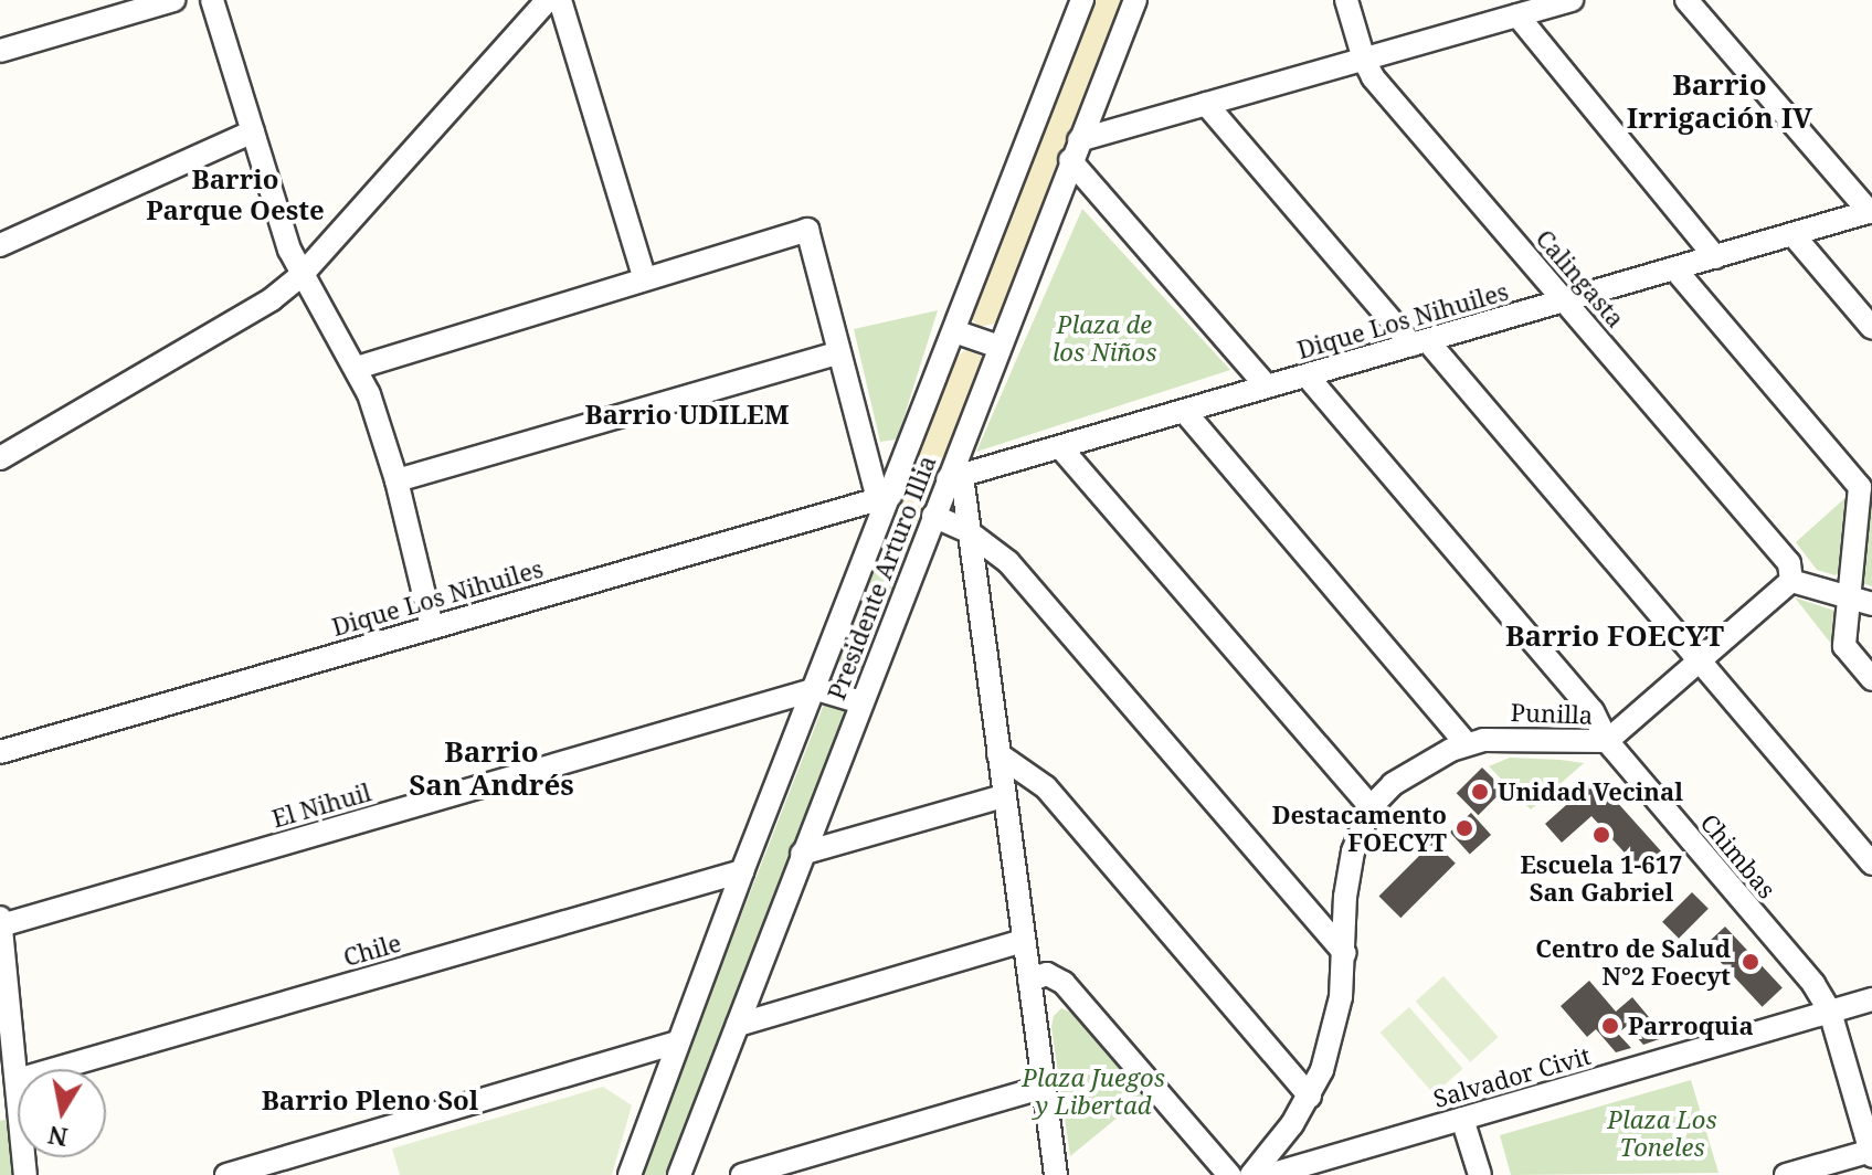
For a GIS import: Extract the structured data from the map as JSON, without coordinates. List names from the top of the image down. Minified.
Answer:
{"streets":{"street":["Calingasta","Dique Los Nihuiles","Presidente Arturo Illia","Punilla","El Nihuil","Chimbas","Chile","Salvador Civit"]},"crossings":[["Calingasta","Dique Los Nihuiles"],["Calingasta","Punilla"],["Dique Los Nihuiles","Presidente Arturo Illia"],["Dique Los Nihuiles","Chimbas"],["Presidente Arturo Illia","El Nihuil"],["Presidente Arturo Illia","Chile"],["Punilla","Chimbas"],["Chimbas","Salvador Civit"]],"districts":["Barrio Irrigación IV","Barrio Parque Oeste","Barrio UDILEM","Barrio FOECYT","Barrio San Andrés","Barrio Pleno Sol"],"parks":["Plaza de los Niños","Plaza Juegos y Libertad","Plaza Los Toneles"],"places":["Unidad Vecinal","Destacamento FOECYT","Escuela 1-617 San Gabriel","Centro de Salud N°2 Foecyt","Parroquia"],"north":"bottom"}
